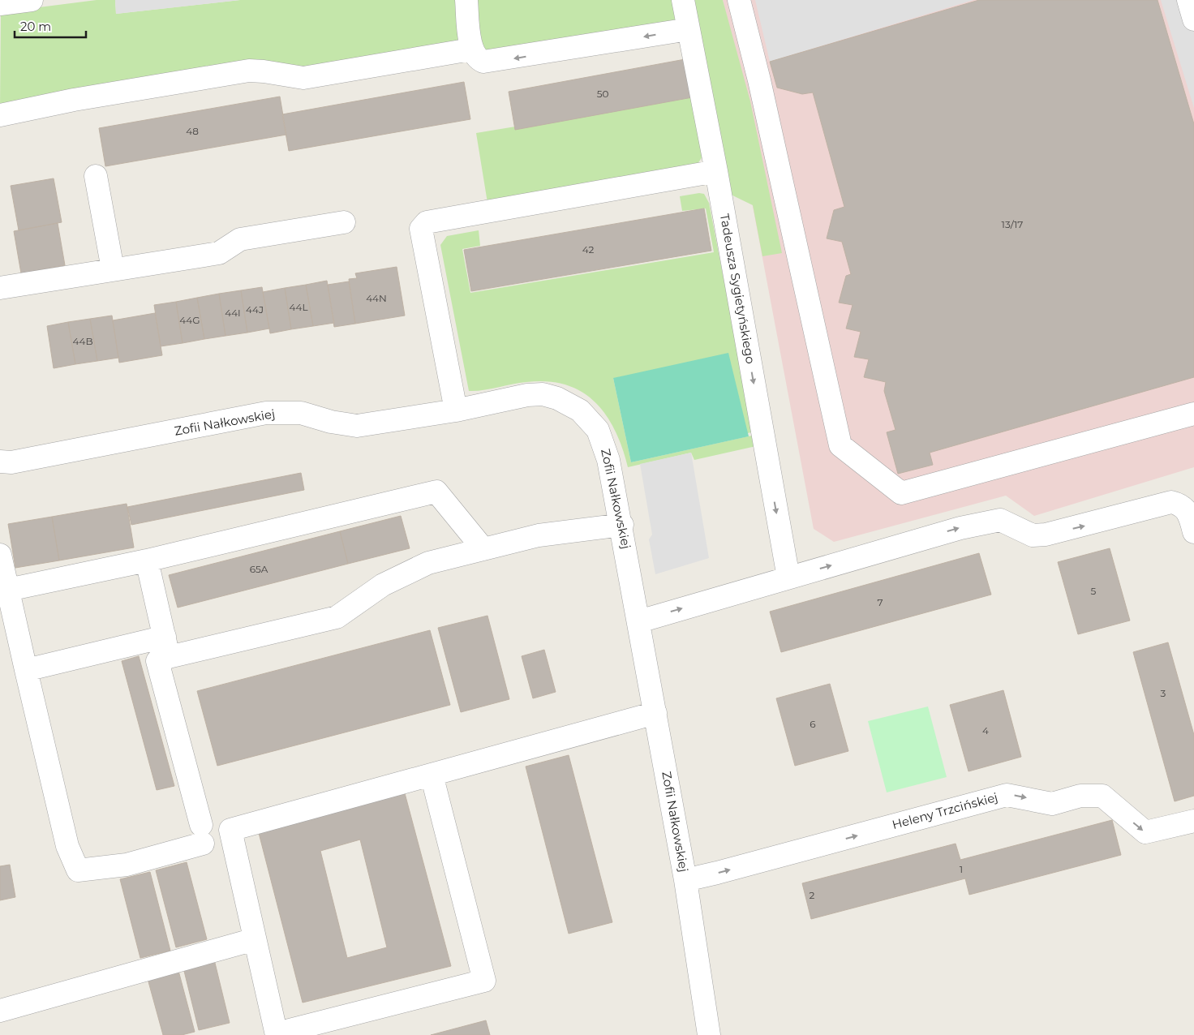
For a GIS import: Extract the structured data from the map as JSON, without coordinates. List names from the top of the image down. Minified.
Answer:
{"streets":{"lane":["Tadeusza Sygietyńskiego","Zofii Nałkowskiej","Heleny Trzcińskiej"]},"crossings":[["Zofii Nałkowskiej","Heleny Trzcińskiej"]],"one_way":["Tadeusza Sygietyńskiego","Heleny Trzcińskiej"],"house_numbers":["50","48","13/17","42","44N","44L","44J","44I","44G","44B","65A","5","7","3","6","4","1","2"],"scale_bar":"20 m"}
